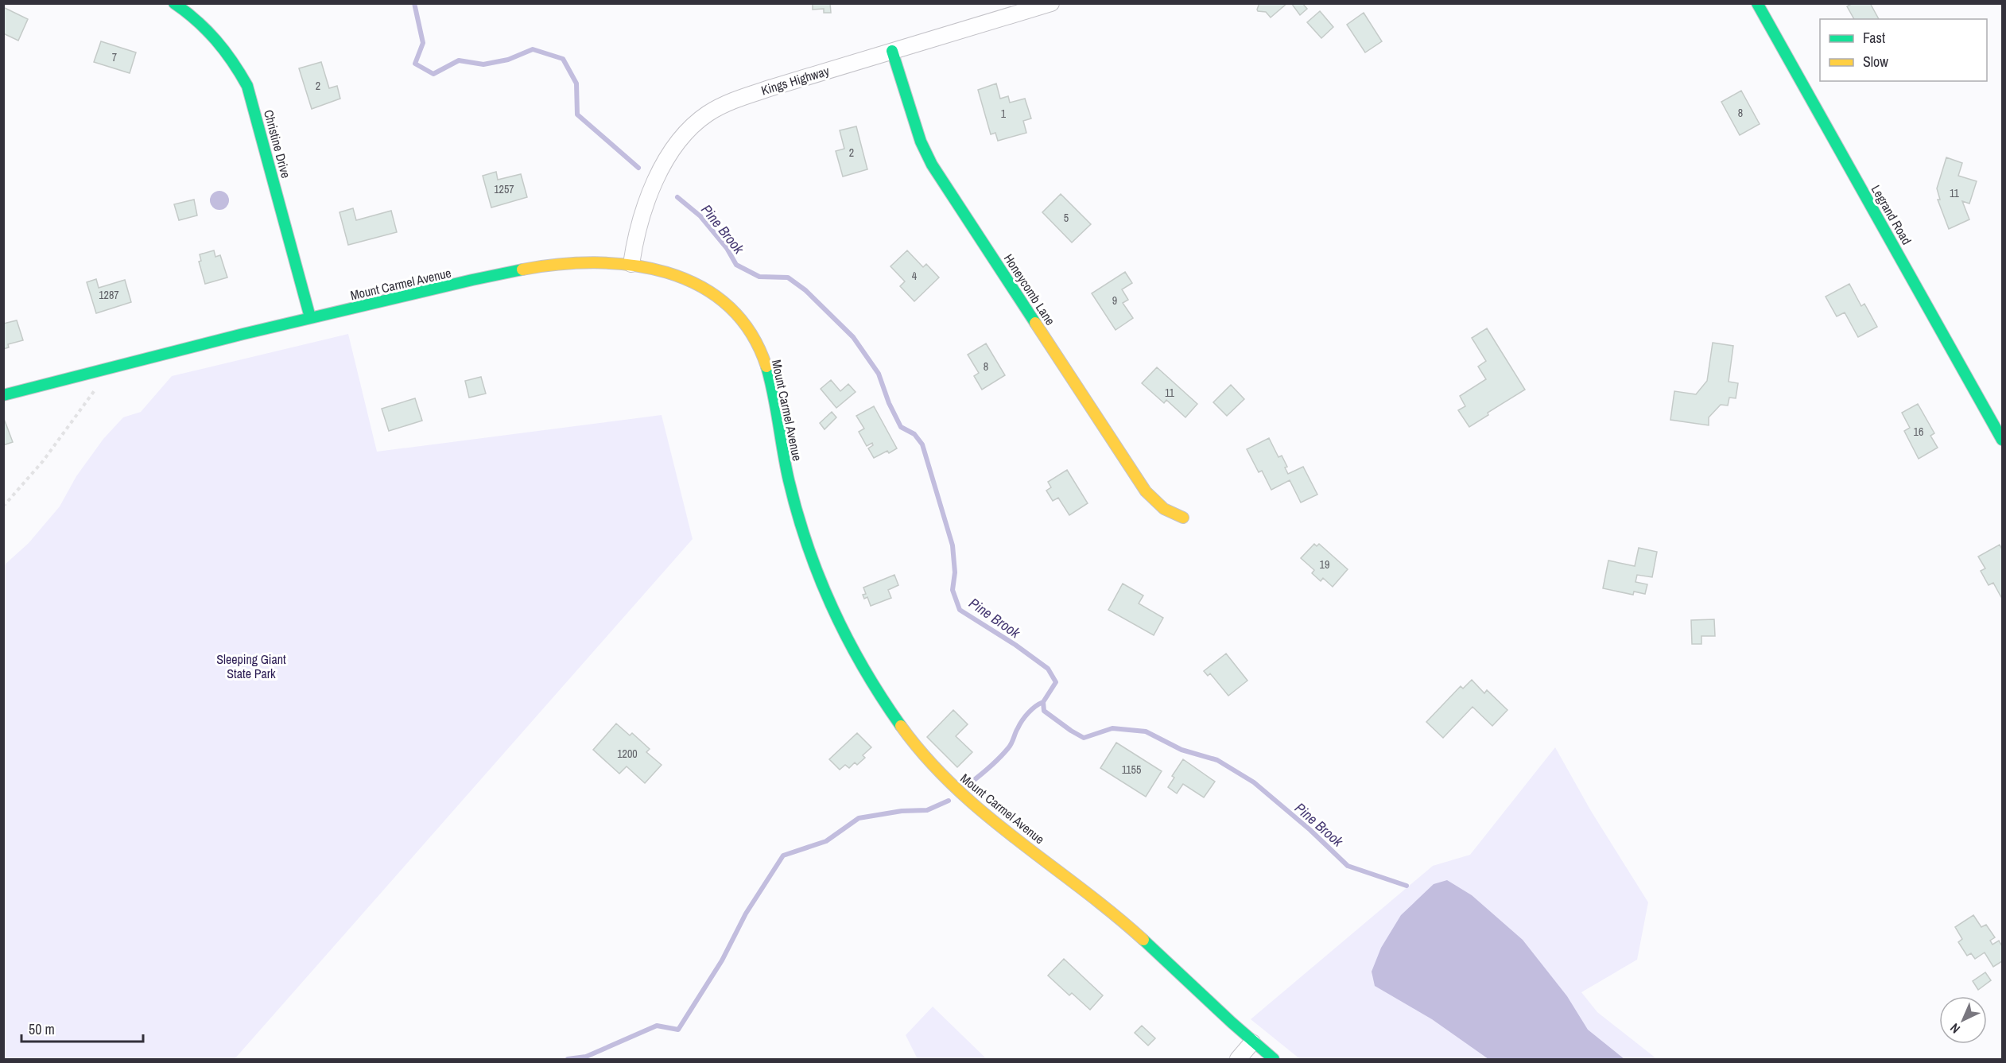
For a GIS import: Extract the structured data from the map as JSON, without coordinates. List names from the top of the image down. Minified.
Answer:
{"streets":{"main road":["Christine Drive","Legrand Road","Mount Carmel Avenue","Honeycomb Lane"],"street":["Kings Highway"]},"crossings":[["Kings Highway","Mount Carmel Avenue"],["Kings Highway","Honeycomb Lane"],["Christine Drive","Mount Carmel Avenue"]],"water":["Pine Brook"],"parks":["Sleeping Giant State Park"],"house_numbers":["7","2","8","1","2","1257","11","5","4","1287","9","8","11","16","19","1200","1155"],"legend":["Fast","Slow"],"scale_bar":"50 m","north":"bottom left"}
